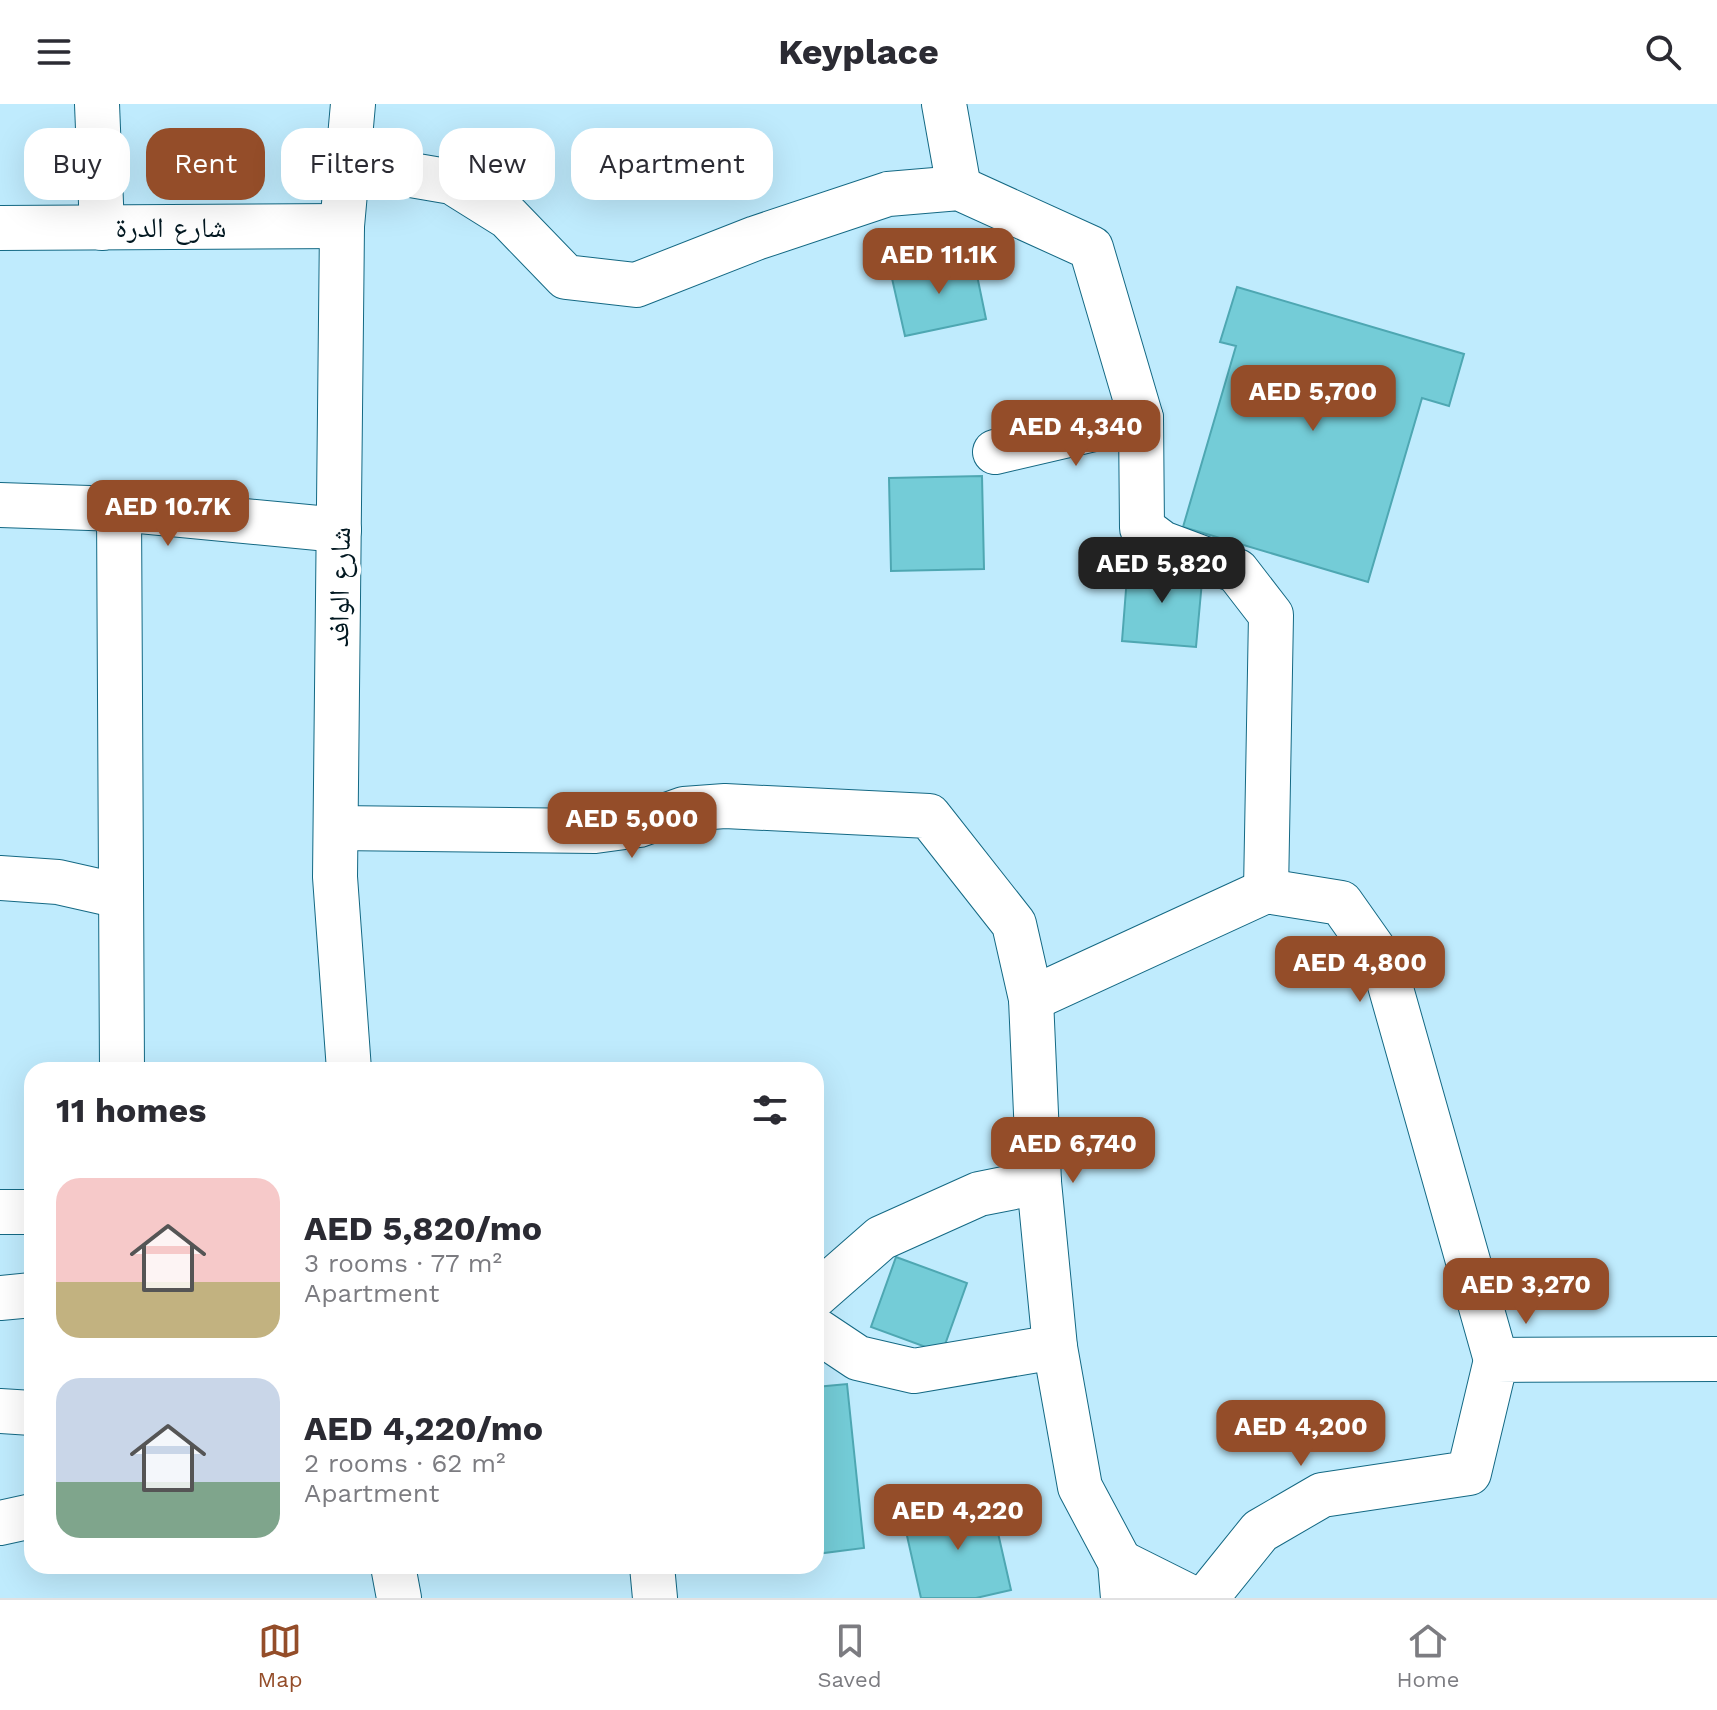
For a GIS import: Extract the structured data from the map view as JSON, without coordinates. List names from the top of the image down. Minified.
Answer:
{"streets":{"street":["شارع الدرة","شارع الوافد"]},"crossings":[["شارع الدرة","شارع الوافد"]],"page":{"header":"Keyplace","chip":["Buy","Rent","Filters","New","Apartment"],"price":["AED 11.1K","AED 5,700","AED 4,340","AED 10.7K","AED 5,820","AED 5,000","AED 4,800","AED 6,740","AED 3,270","AED 4,200","AED 4,220"],"heading":"11 homes","list":[{"name":"AED 5,820/mo","note":"3 rooms · 77 m² · Apartment"},{"name":"AED 4,220/mo","note":"2 rooms · 62 m² · Apartment"}],"tabs":["Map","Saved","Home"]}}
